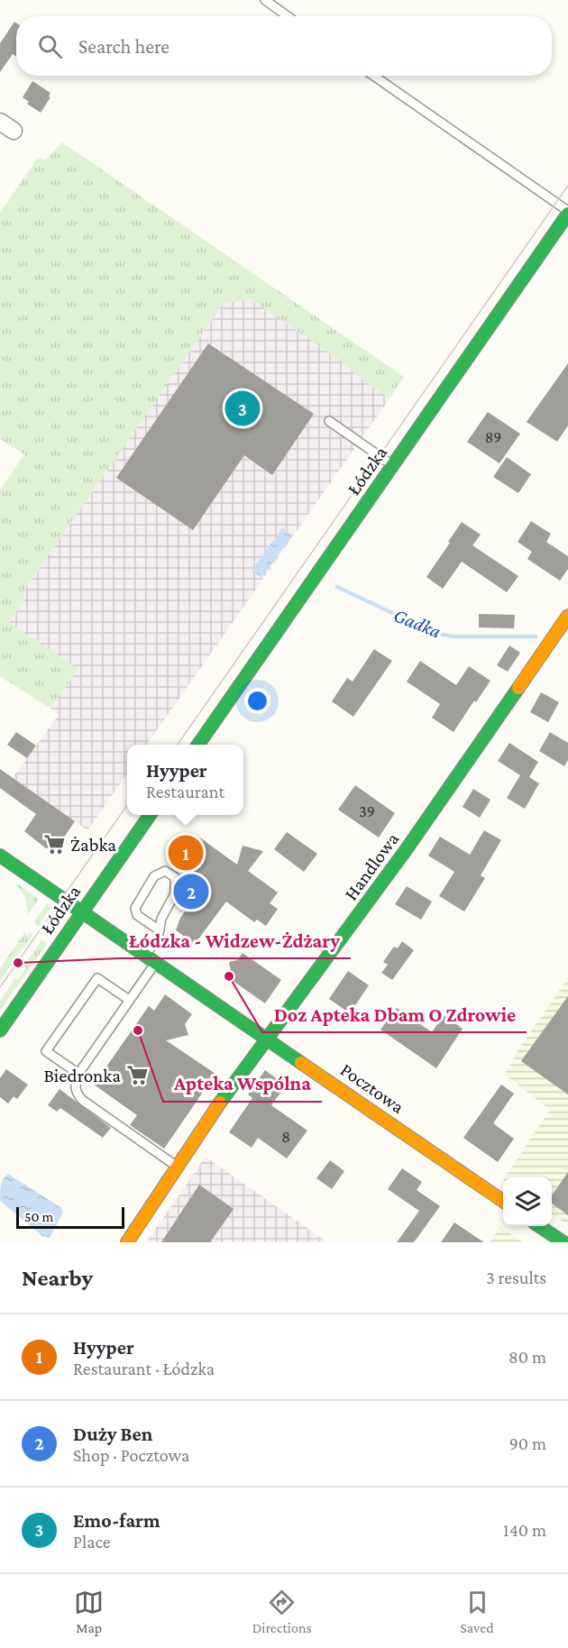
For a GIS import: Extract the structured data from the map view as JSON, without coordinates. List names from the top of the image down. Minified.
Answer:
{"streets":{"street":["Łódzka","Handlowa","Pocztowa"]},"crossings":[["Łódzka","Pocztowa"],["Handlowa","Pocztowa"]],"water":["Gadka"],"places":{"supermarket":["Żabka","Biedronka"],"other":["Łódzka - Widzew-Żdżary","Doz Apteka Dbam O Zdrowie","Apteka Wspólna"]},"house_numbers":["89","39","8"],"scale_bar":"50 m","page":{"search":"Search here","pins":["3","1","2"],"popup":["Hyyper","Restaurant"],"scale":"50 m","heading":["Nearby","3 results"],"list":[{"mark":"1","name":"Hyyper","note":"Restaurant · Łódzka","value":"80 m"},{"mark":"2","name":"Duży Ben","note":"Shop · Pocztowa","value":"90 m"},{"mark":"3","name":"Emo-farm","note":"Place","value":"140 m"}],"nav":["Map","Directions","Saved"]}}
